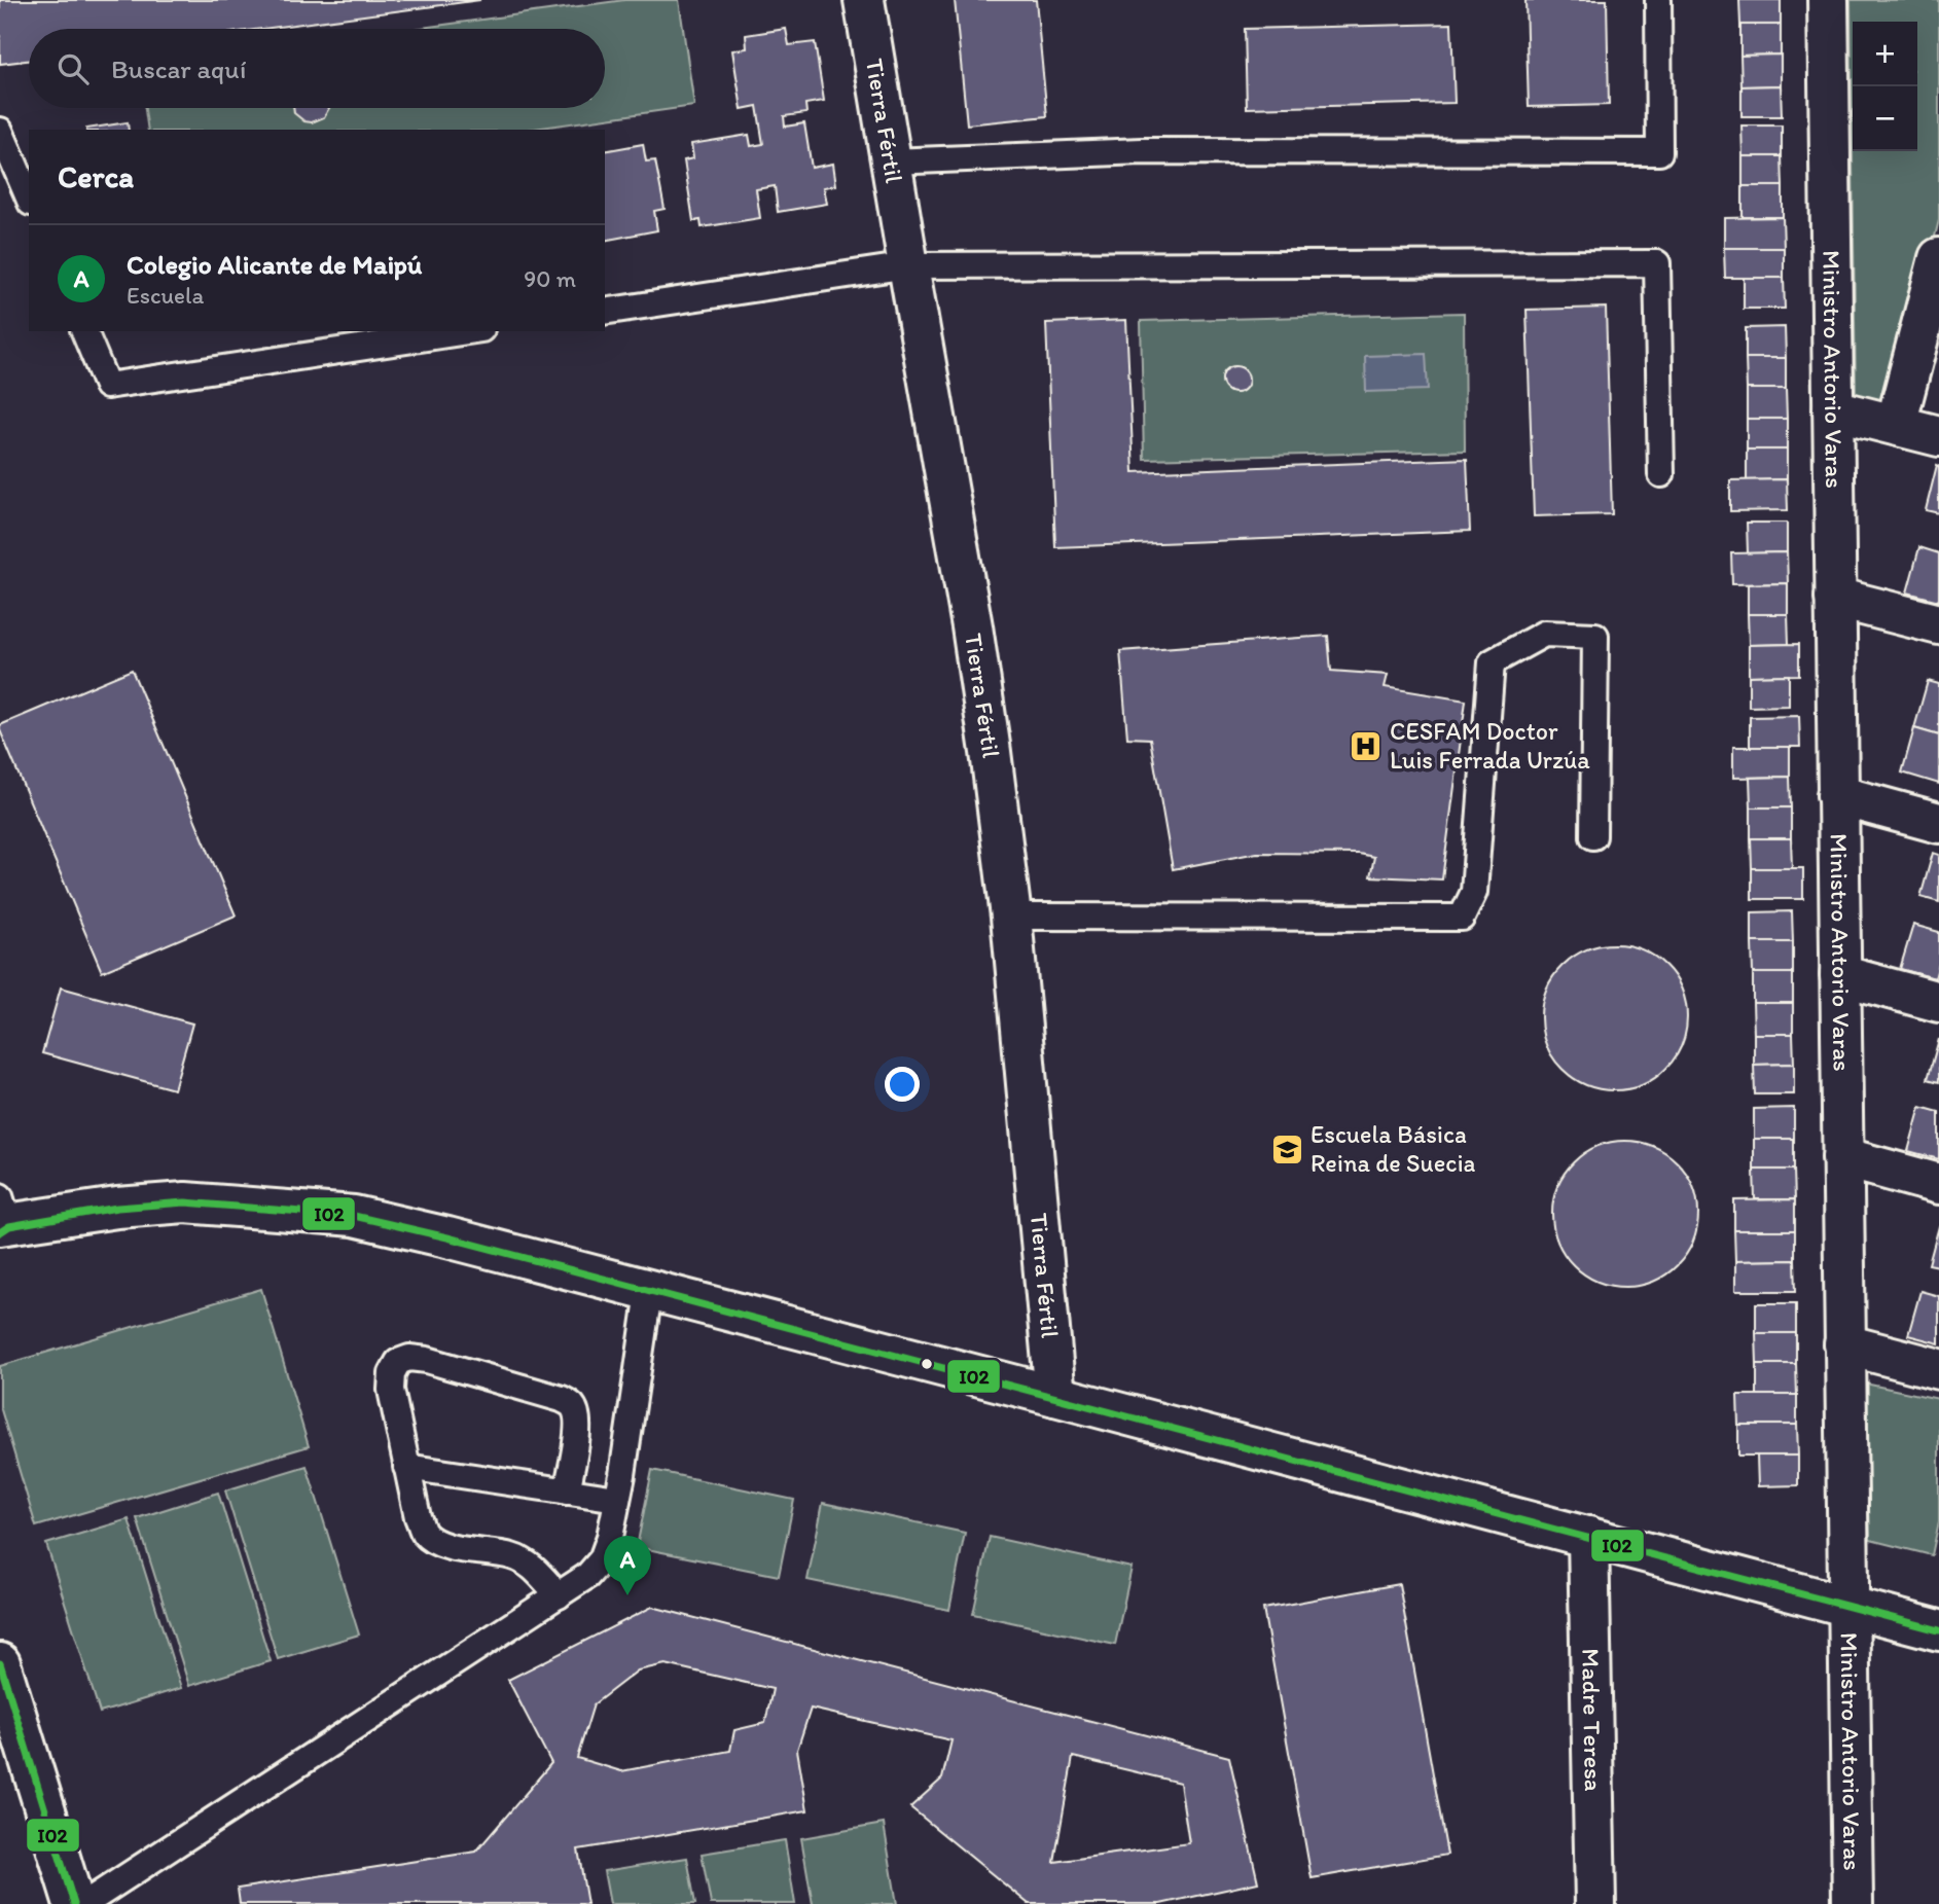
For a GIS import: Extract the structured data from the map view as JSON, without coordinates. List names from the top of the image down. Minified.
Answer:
{"streets":{"street":["Tierra Fértil","Ministro Antorio Varas","Madre Teresa"]},"places":{"hospital":["CESFAM Doctor Luis Ferrada Urzúa"],"school or university":["Escuela Básica Reina de Suecia"]},"lines":["transit line I02"],"page":{"map_buttons":["+","−"],"search":"Buscar aquí","heading":"Cerca","list":[{"mark":"A","name":"Colegio Alicante de Maipú","note":"Escuela","value":"90 m"}],"pins":"A"}}
